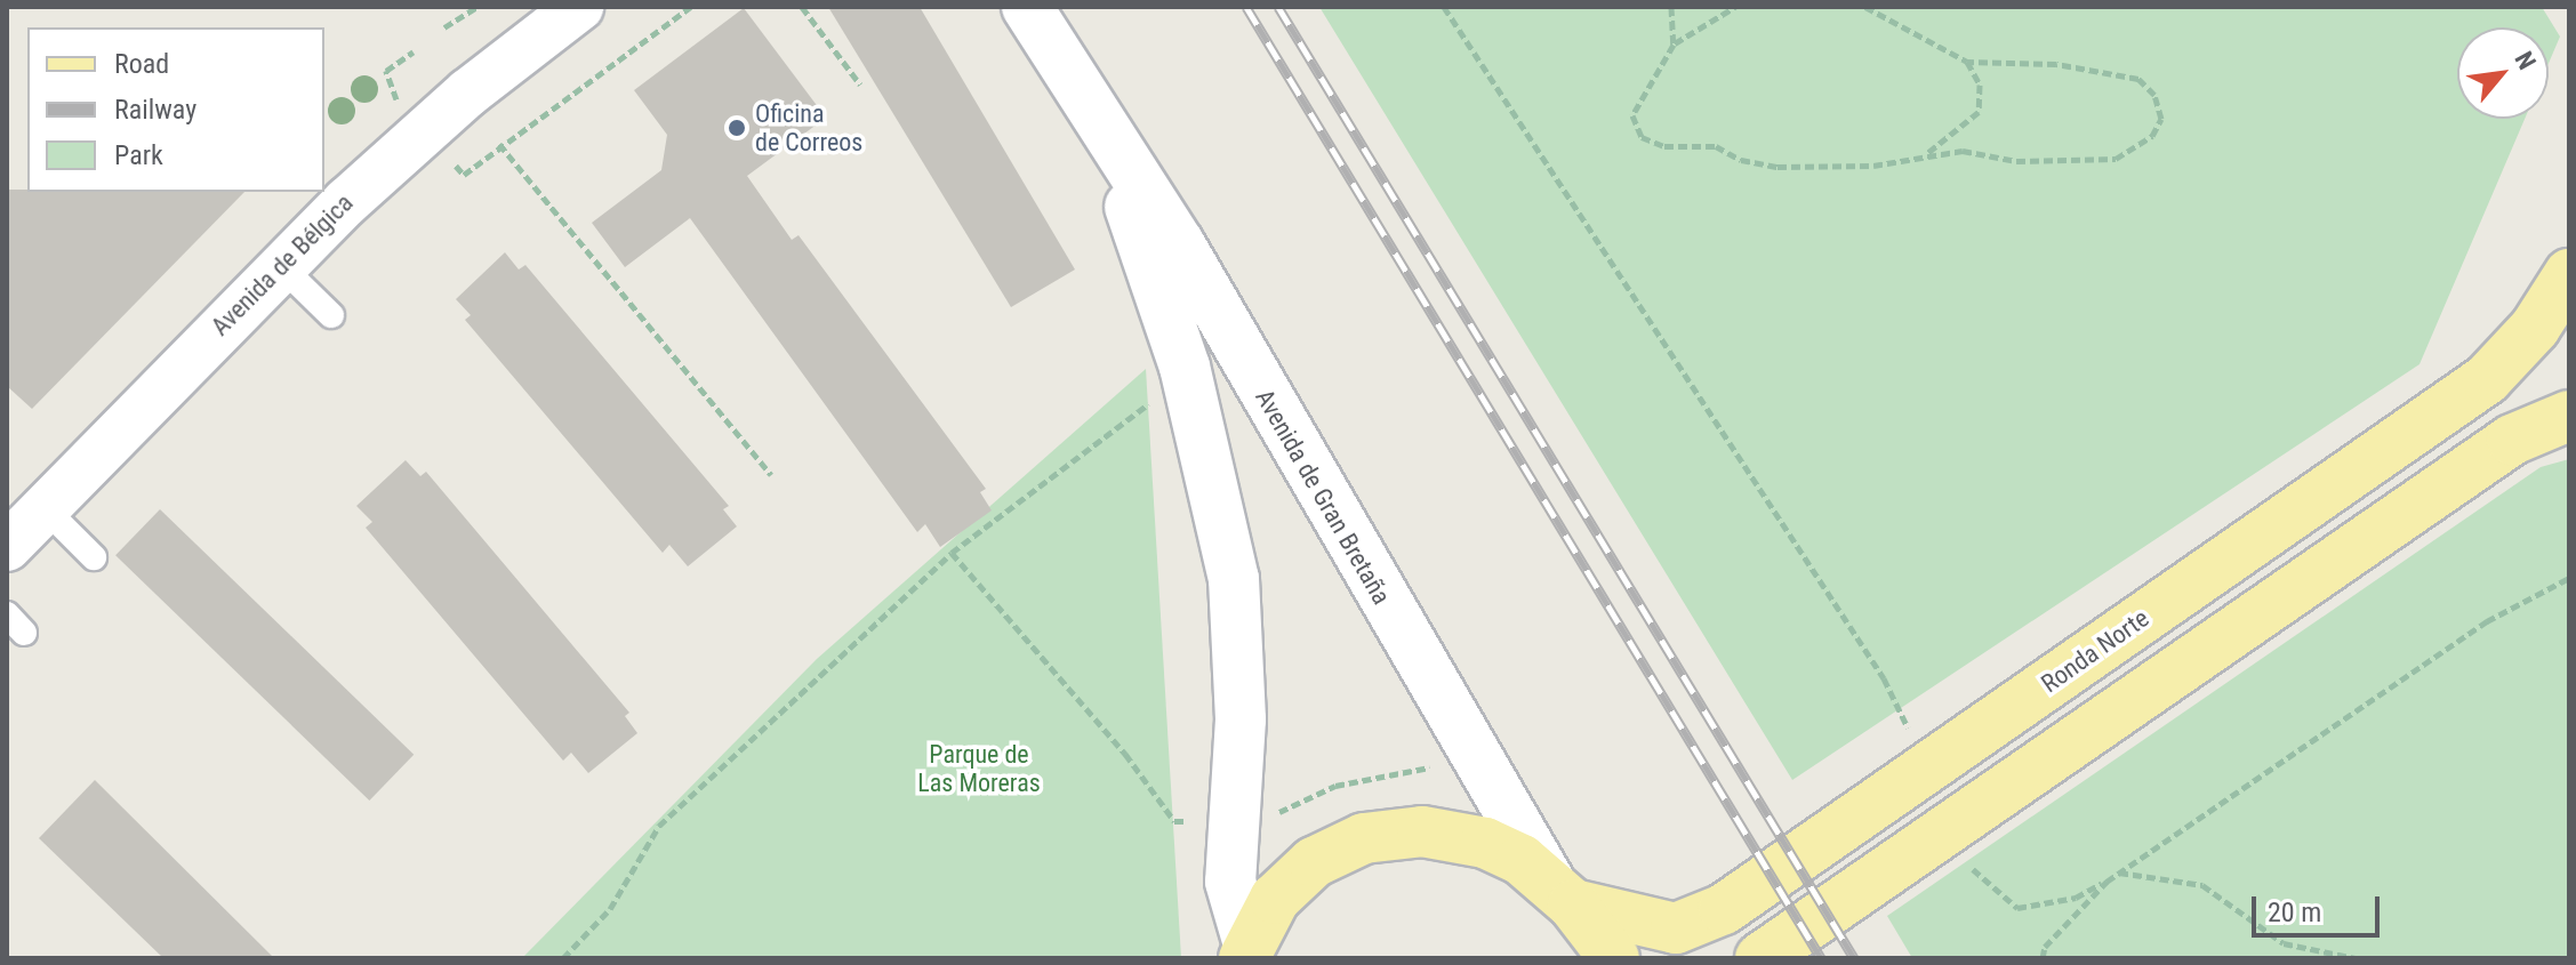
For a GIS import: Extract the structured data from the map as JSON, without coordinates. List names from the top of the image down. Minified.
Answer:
{"streets":{"main road":["Ronda Norte"],"street":["Avenida de Bélgica","Avenida de Gran Bretaña"]},"crossings":[["Avenida de Gran Bretaña","Ronda Norte"]],"parks":["Parque de Las Moreras"],"places":["Oficina de Correos"],"legend":["Road","Railway","Park"],"scale_bar":"20 m","north":"top right"}
